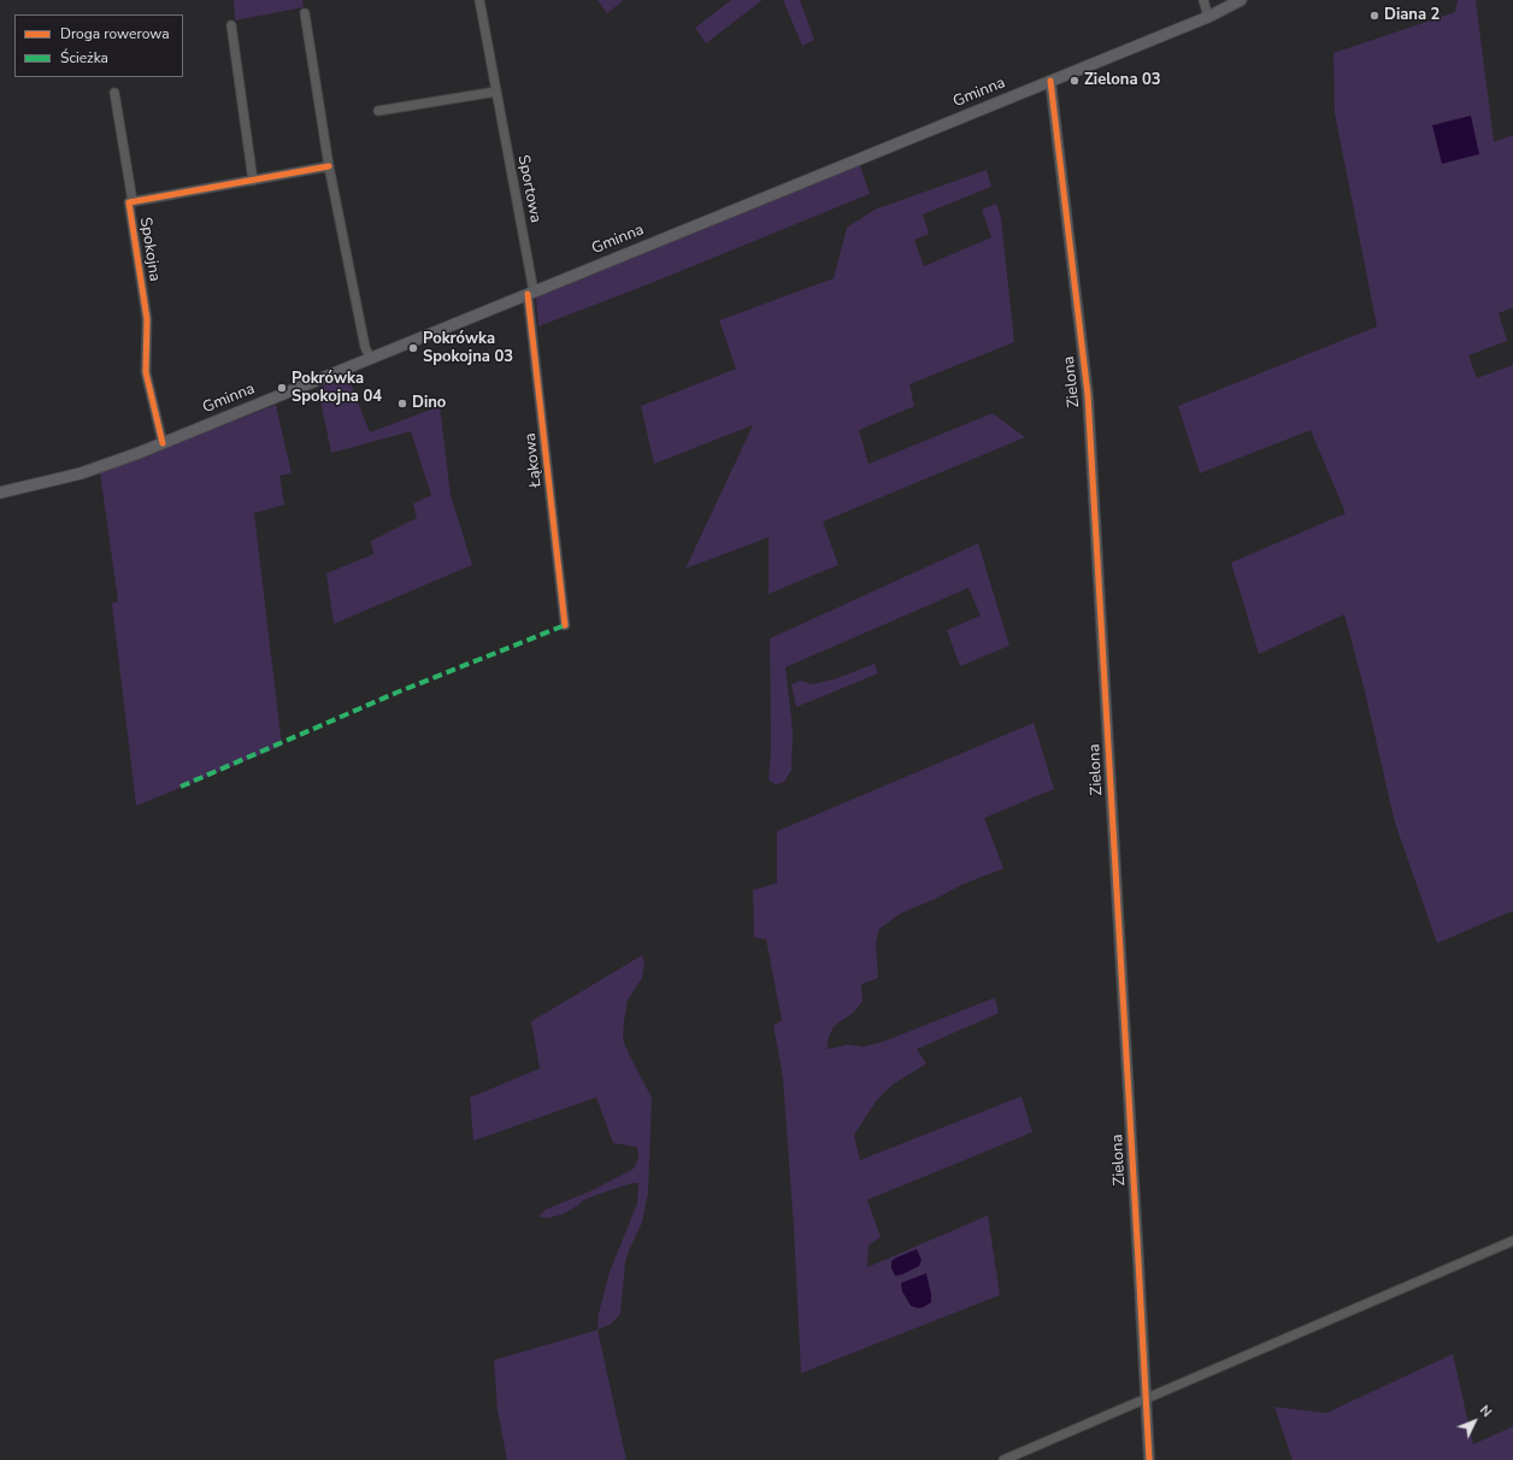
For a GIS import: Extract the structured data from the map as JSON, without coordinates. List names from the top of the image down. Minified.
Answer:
{"streets":{"main road":["Gminna"],"street":["Sportowa","Spokojna","Zielona","Łąkowa"]},"crossings":[["Gminna","Sportowa"],["Gminna","Spokojna"],["Gminna","Zielona"],["Gminna","Łąkowa"],["Sportowa","Łąkowa"]],"places":["Diana 2","Zielona 03","Pokrówka Spokojna 03","Pokrówka Spokojna 04","Dino"],"legend":["Droga rowerowa","Ścieżka"],"north":"top right"}
